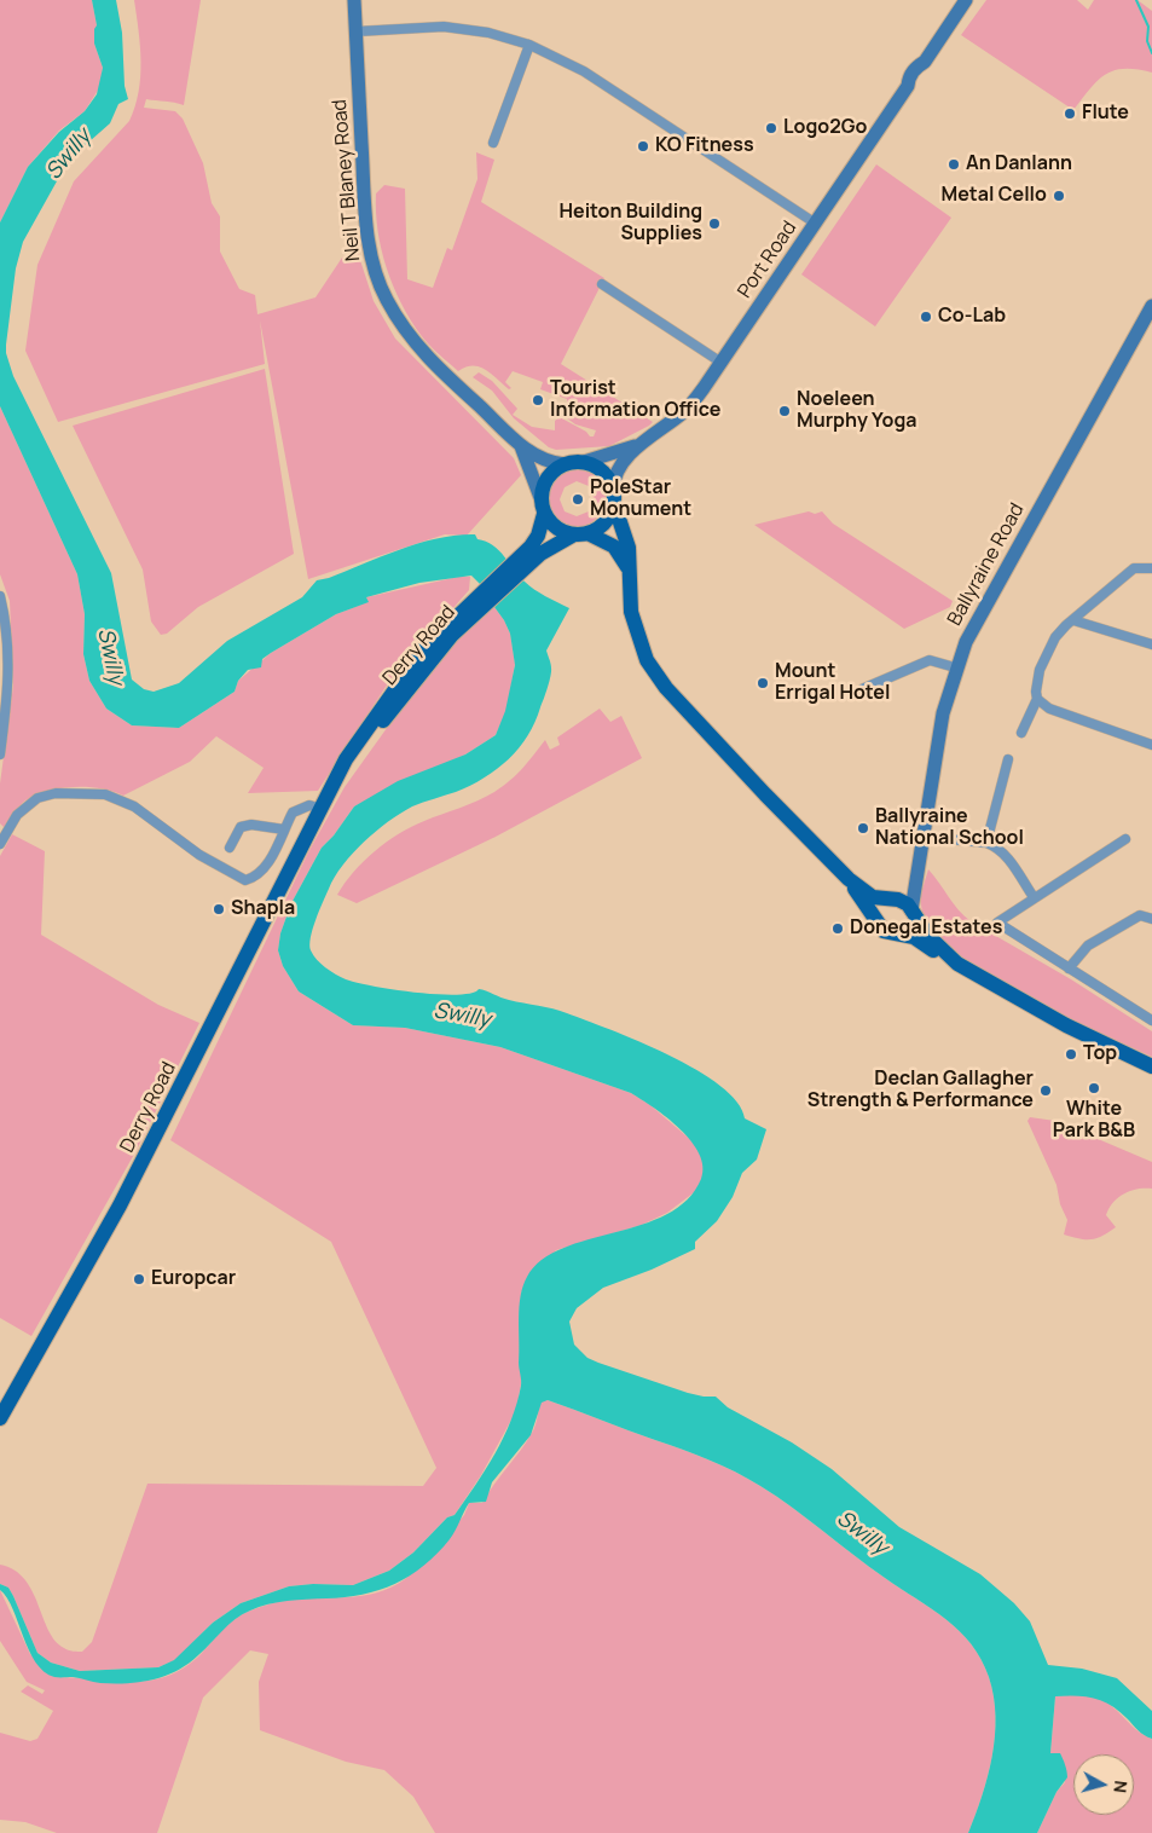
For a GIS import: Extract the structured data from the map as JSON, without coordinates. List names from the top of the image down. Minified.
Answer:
{"streets":{"main road":["Neil T Blaney Road","Port Road","Ballyraine Road","Derry Road"]},"crossings":[["Neil T Blaney Road","Derry Road"]],"water":["Swilly"],"places":["Flute","Logo2Go","KO Fitness","An Danlann","Metal Cello","Heiton Building Supplies","Co-Lab","Tourist Information Office","Noeleen Murphy Yoga","PoleStar Monument","Mount Errigal Hotel","Ballyraine National School","Shapla","Donegal Estates","Top","White Park B&B","Declan Gallagher Strength & Performance","Europcar"],"north":"right"}
